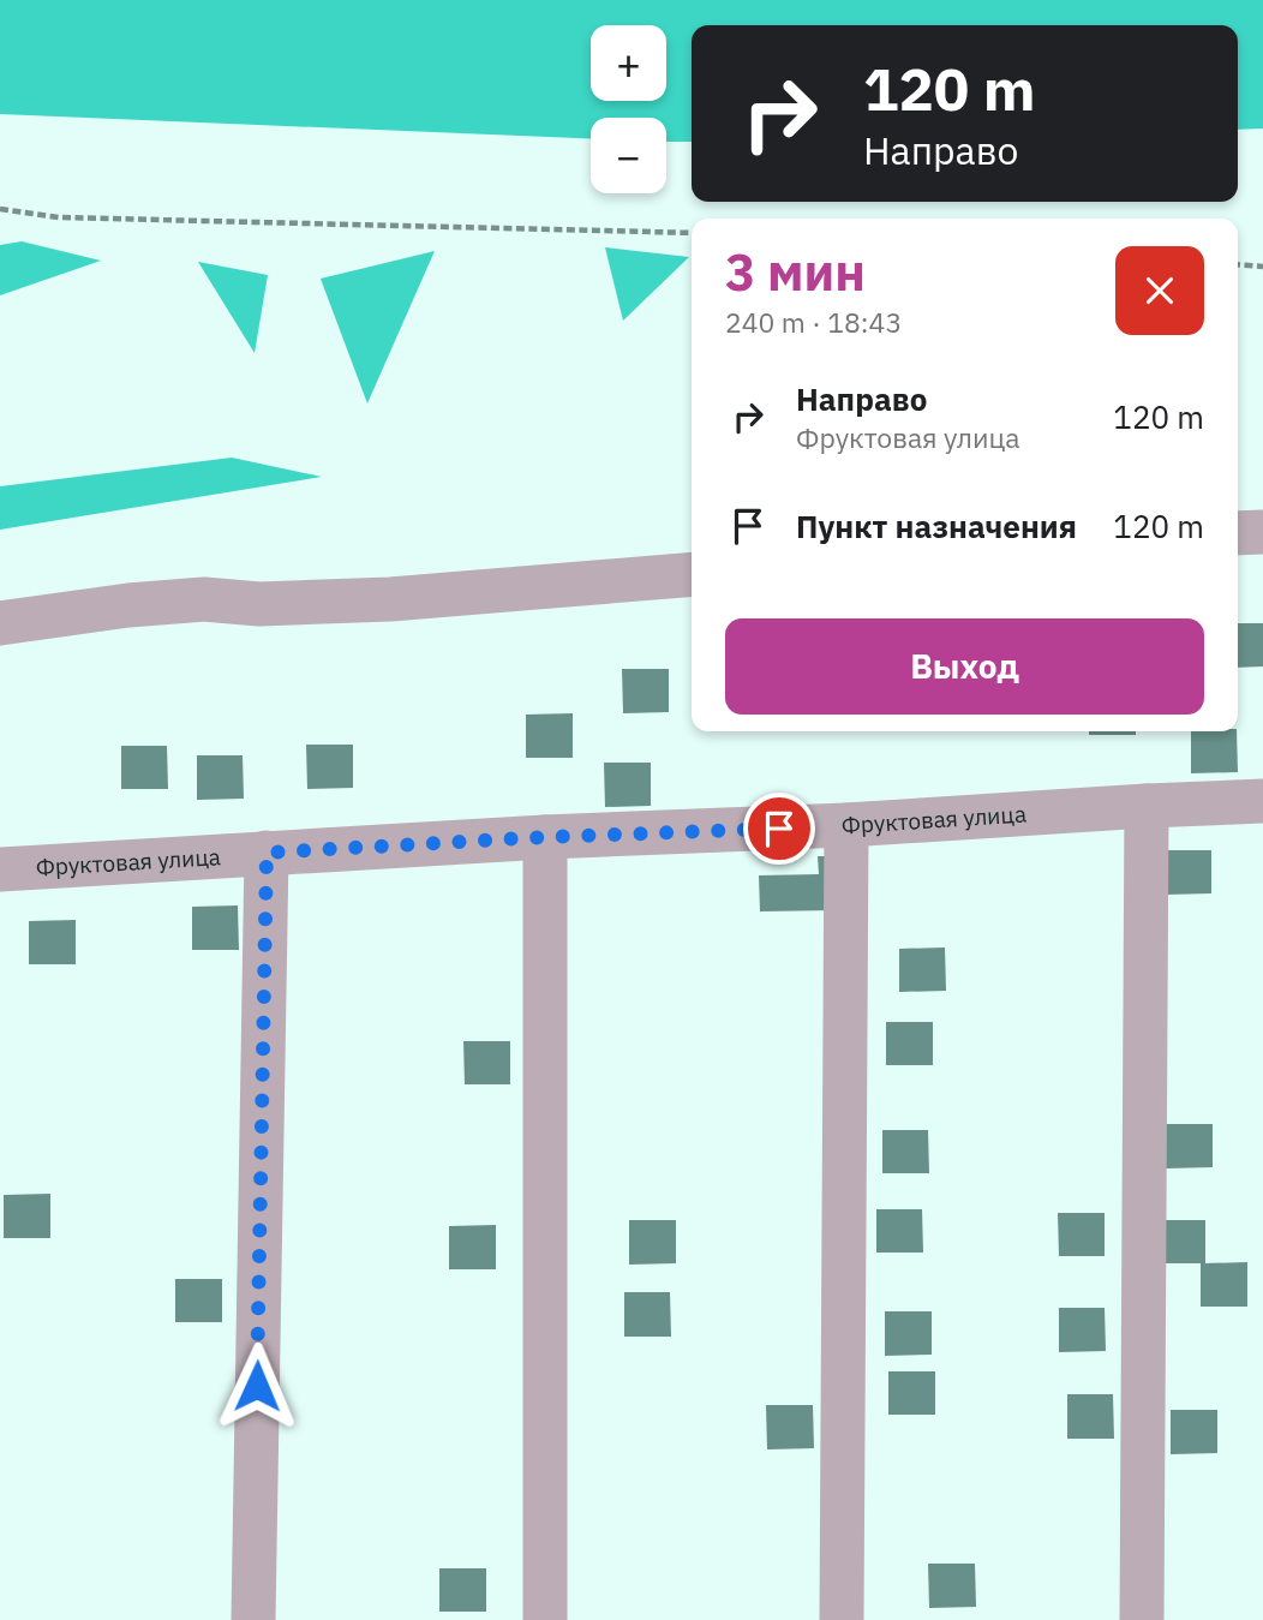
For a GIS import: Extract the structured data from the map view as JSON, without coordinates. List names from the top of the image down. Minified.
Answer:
{"streets":{"street":["Фруктовая улица"]},"page":{"map_buttons":["+","−"],"turn":["120 m","Направо"],"heading":["3 мин","240 m · 18:43"],"list":[{"name":"Направо","note":"Фруктовая улица","value":"120 m"},{"name":"Пункт назначения","value":"120 m"}],"buttons":"Выход"}}
